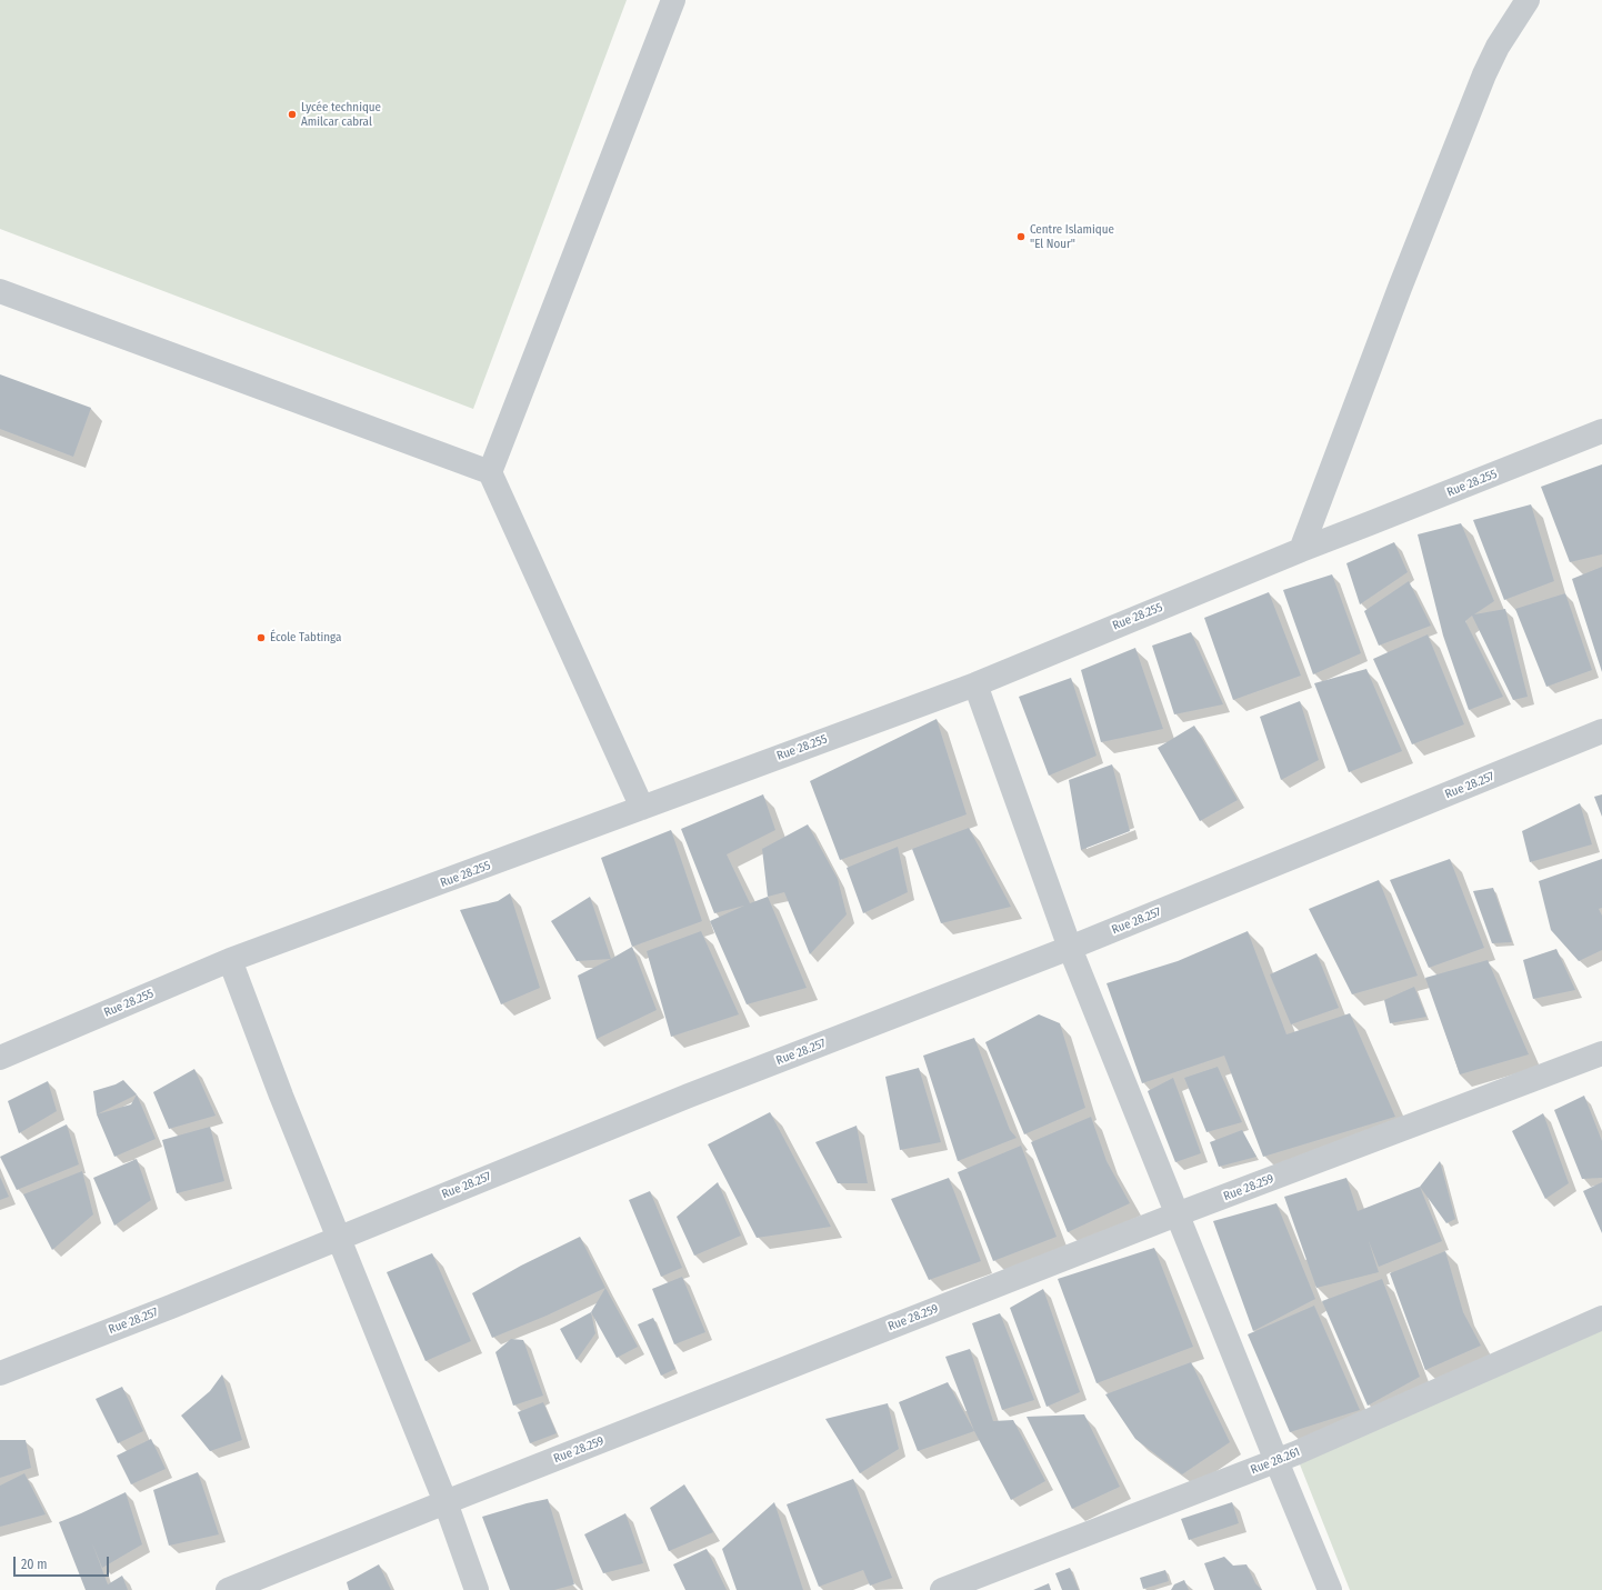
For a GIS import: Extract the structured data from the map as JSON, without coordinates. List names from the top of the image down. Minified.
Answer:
{"streets":{"street":["Rue 28.255","Rue 28.257","Rue 28.259","Rue 28.261"]},"places":["Lycée technique Amilcar cabral","Centre Islamique \"El Nour\"","École Tabtinga"],"scale_bar":"20 m"}
